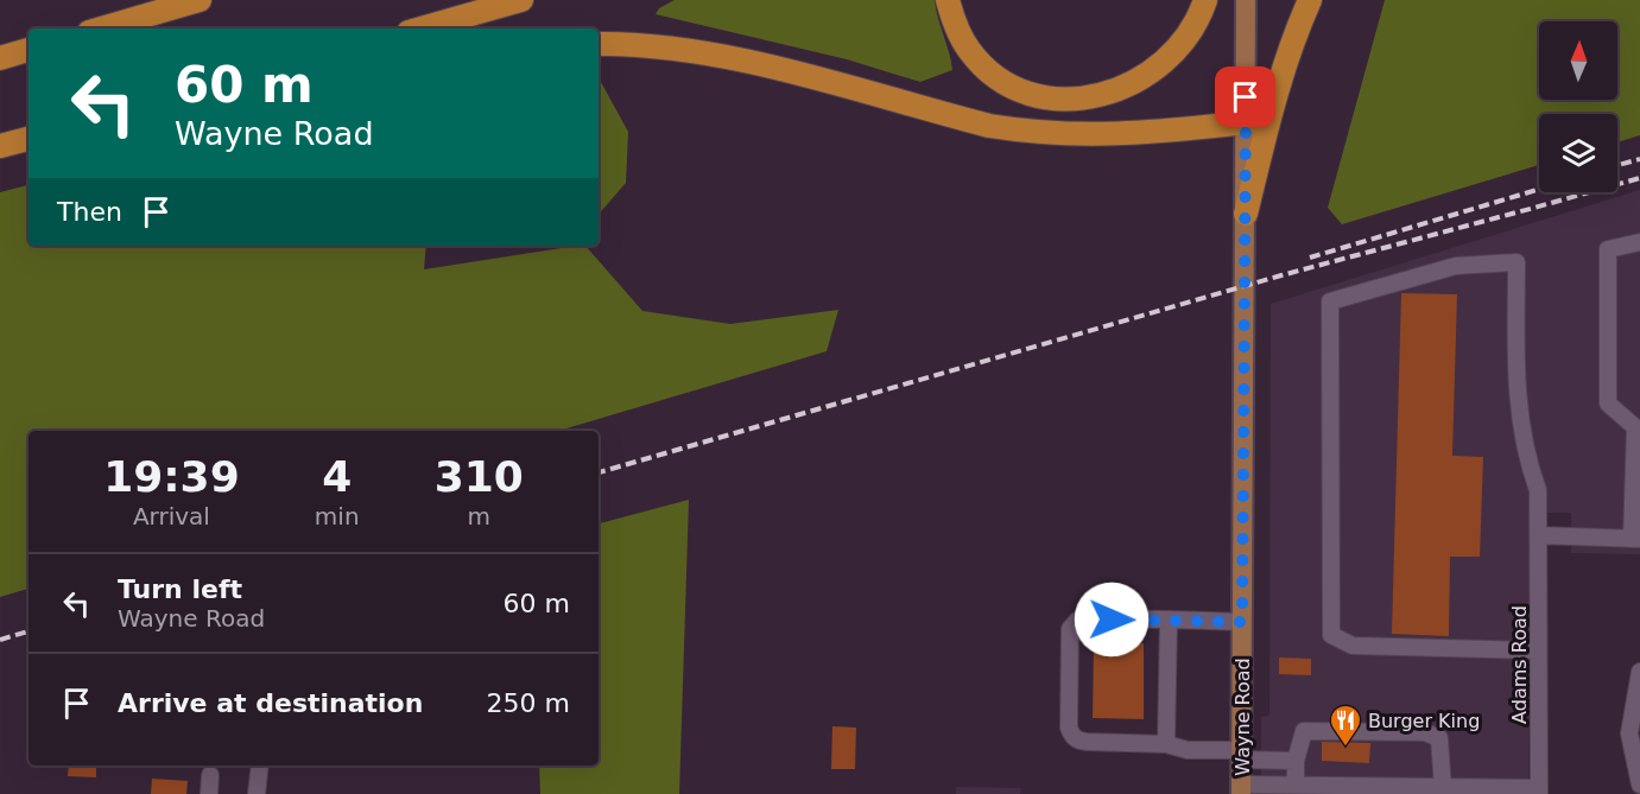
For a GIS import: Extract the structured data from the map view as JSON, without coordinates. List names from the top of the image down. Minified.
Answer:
{"streets":{"main road":["Wayne Road"],"street":["Adams Road"]},"places":{"restaurant":["Burger King"]},"north":"top","page":{"turn":["60 m","Wayne Road"],"then":"Then","eta":["19:39","Arrival","4","min","310","m"],"list":[{"name":"Turn left","note":"Wayne Road","value":"60 m"},{"name":"Arrive at destination","value":"250 m"}]}}
